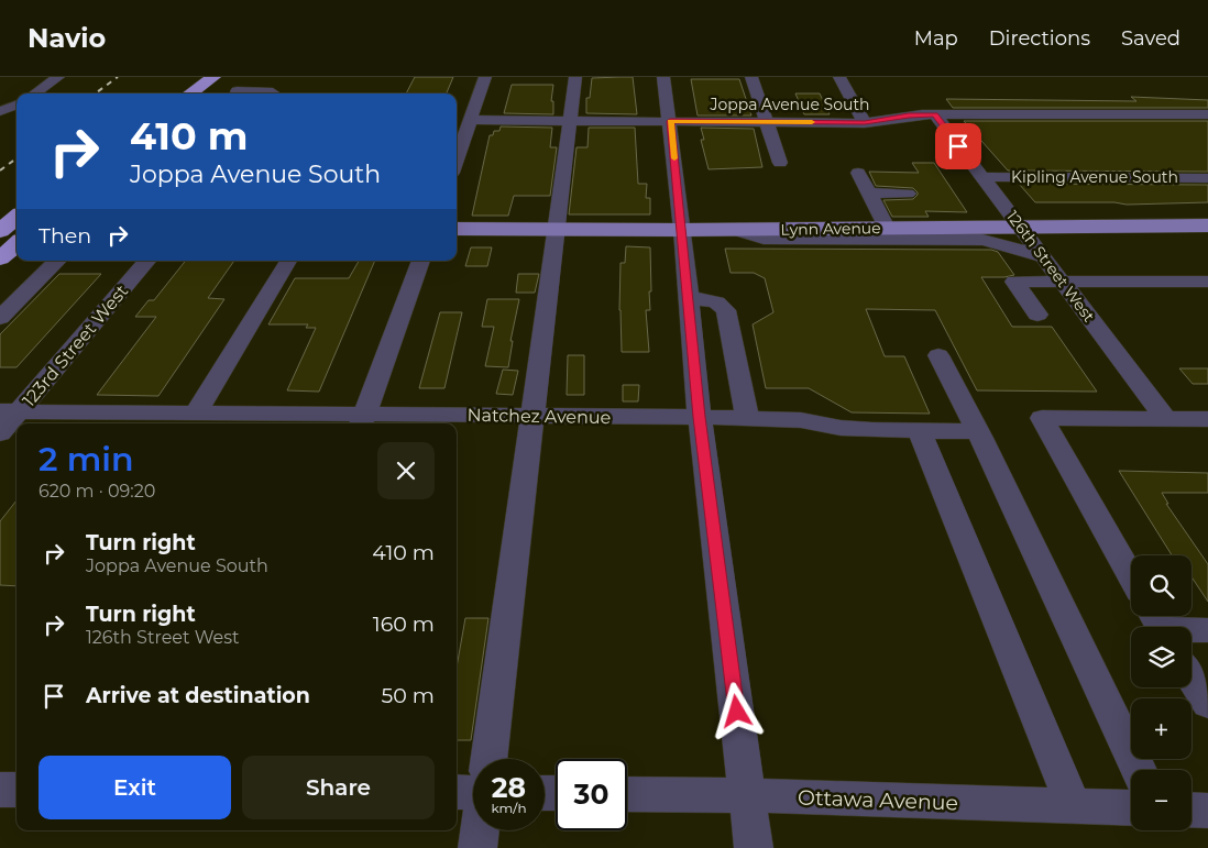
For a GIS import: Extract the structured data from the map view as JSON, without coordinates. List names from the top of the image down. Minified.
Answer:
{"streets":{"main road":["Lynn Avenue"],"street":["Joppa Avenue South","Kipling Avenue South","126th Street West","123rd Street West","Natchez Avenue","Ottawa Avenue"]},"crossings":[["Joppa Avenue South","126th Street West"],["Kipling Avenue South","126th Street West"],["Lynn Avenue","126th Street West"],["123rd Street West","Natchez Avenue"]],"page":{"header":"Navio","nav":["Map","Directions","Saved"],"turn":["410 m","Joppa Avenue South"],"then":"Then","heading":["2 min","620 m · 09:20"],"list":[{"name":"Turn right","note":"Joppa Avenue South","value":"410 m"},{"name":"Turn right","note":"126th Street West","value":"160 m"},{"name":"Arrive at destination","value":"50 m"}],"map_buttons":["+","−"],"buttons":["Exit","Share"],"speed":"28 km/h","limit":"30"}}
